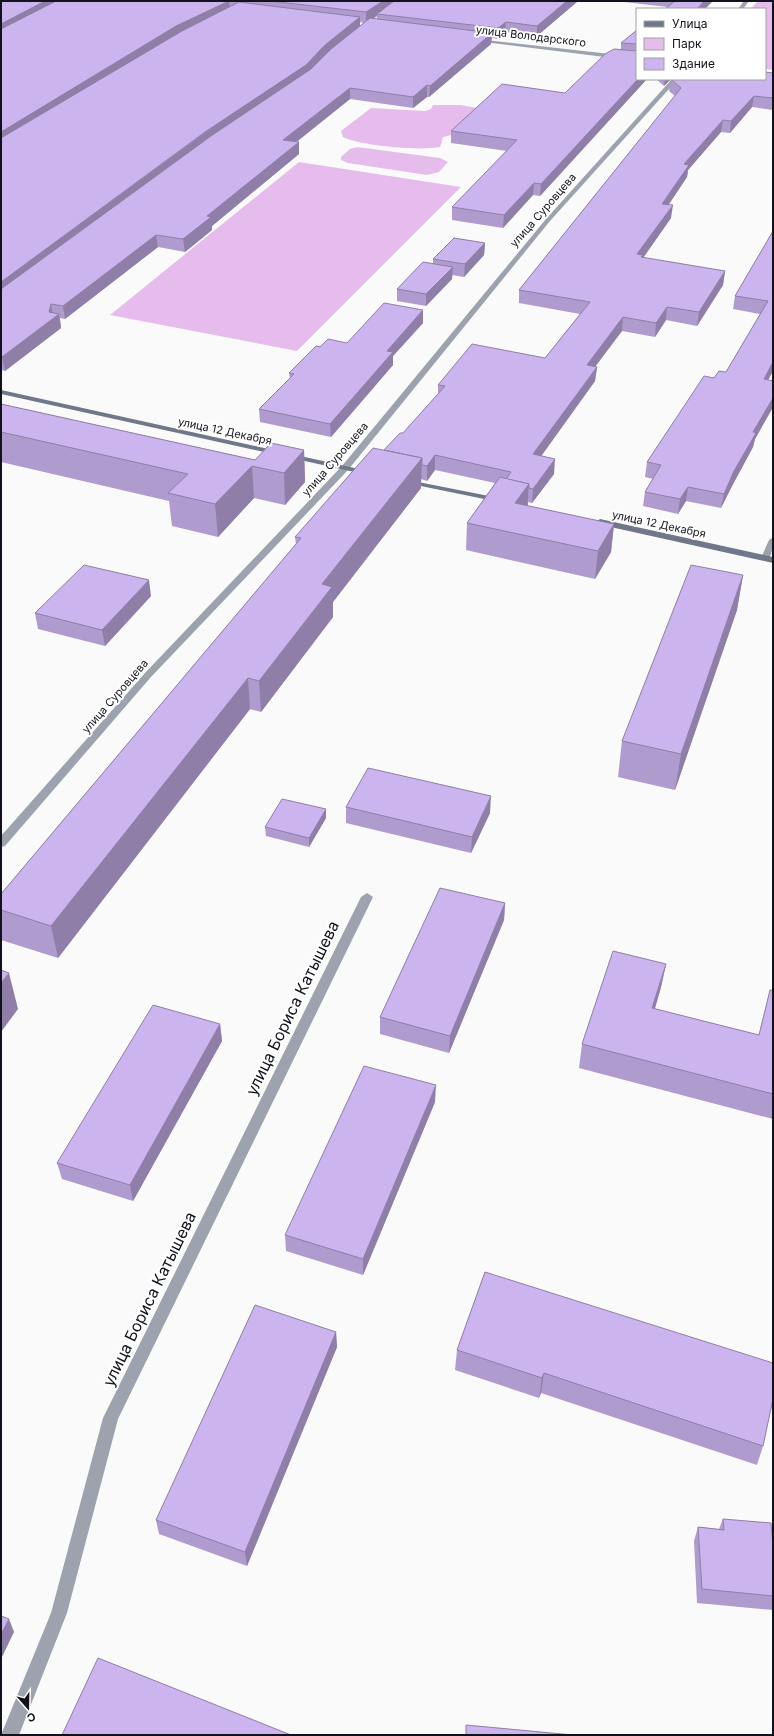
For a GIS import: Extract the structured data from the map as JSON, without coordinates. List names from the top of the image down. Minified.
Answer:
{"streets":{"main road":["улица 12 Декабря"],"street":["улица Володарского","улица Суровцева","улица Бориса Катышева"]},"crossings":[["улица Суровцева","улица 12 Декабря"]],"legend":["Улица","Парк","Здание"],"north":"bottom"}
